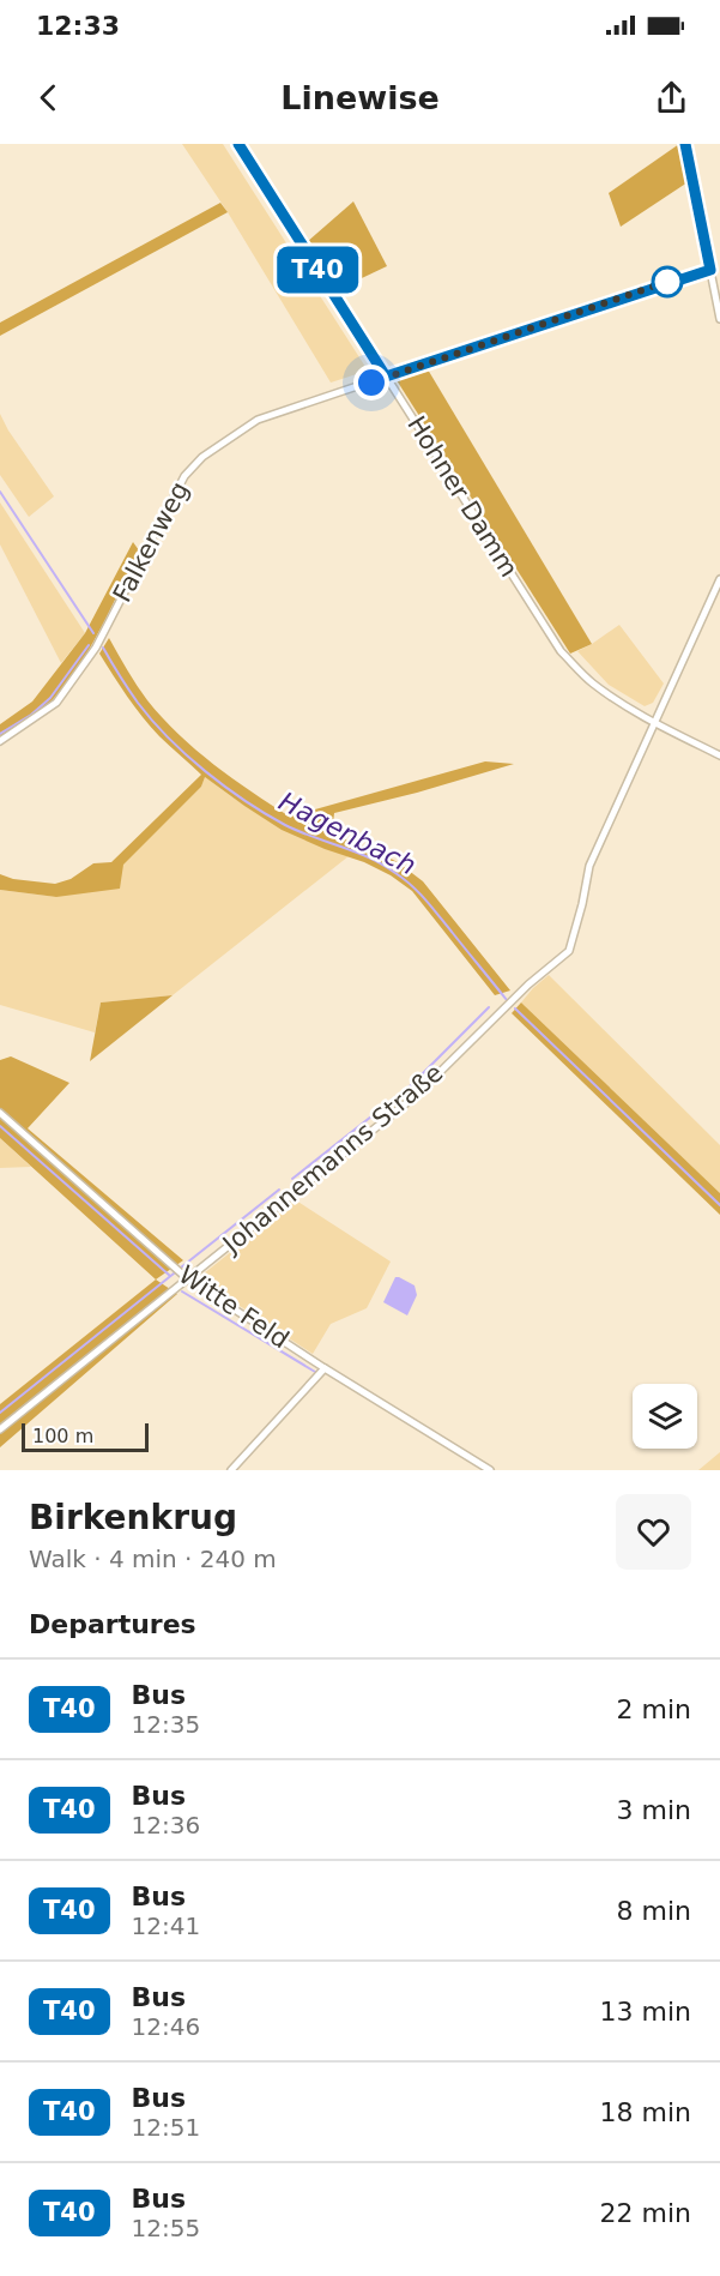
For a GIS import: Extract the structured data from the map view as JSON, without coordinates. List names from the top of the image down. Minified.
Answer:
{"streets":{"street":["Hohner Damm","Falkenweg","Johannemanns Straße","Witte Feld"]},"crossings":[["Hohner Damm","Falkenweg"],["Hohner Damm","Johannemanns Straße"],["Johannemanns Straße","Witte Feld"]],"water":["Hagenbach"],"lines":["bus line T40"],"scale_bar":"100 m","page":{"status":"12:33","header":"Linewise","on_map":"T40","scale":"100 m","heading":[["Birkenkrug","Walk · 4 min · 240 m"],"Departures"],"list":[{"mark":"T40","name":"Bus","note":"12:35","value":"2 min"},{"mark":"T40","name":"Bus","note":"12:36","value":"3 min"},{"mark":"T40","name":"Bus","note":"12:41","value":"8 min"},{"mark":"T40","name":"Bus","note":"12:46","value":"13 min"},{"mark":"T40","name":"Bus","note":"12:51","value":"18 min"},{"mark":"T40","name":"Bus","note":"12:55","value":"22 min"}]}}
